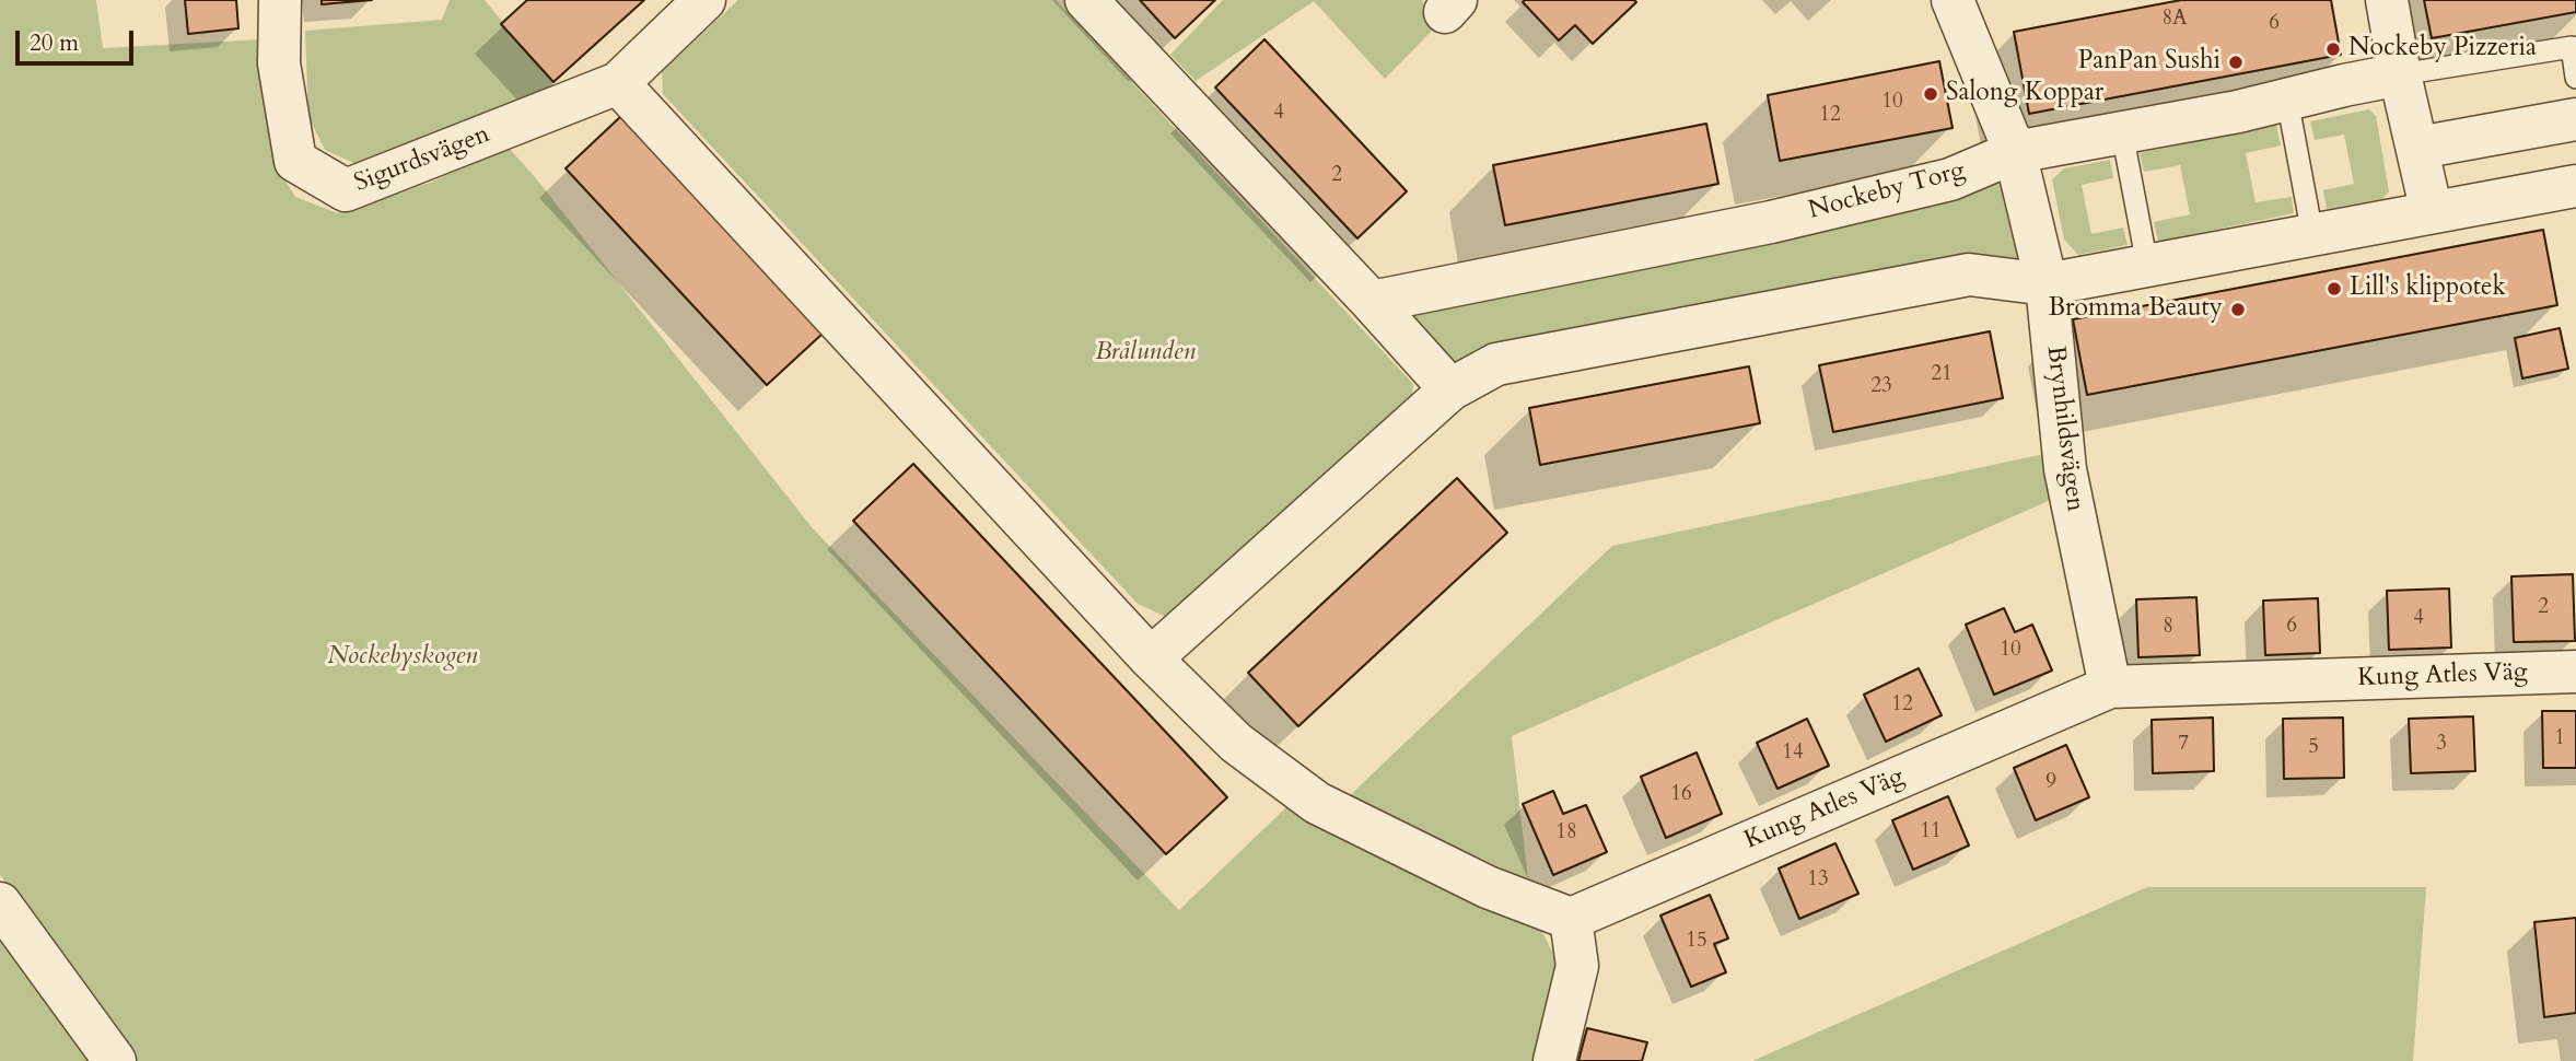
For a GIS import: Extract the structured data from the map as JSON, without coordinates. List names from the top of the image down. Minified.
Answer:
{"streets":{"street":["Sigurdsvägen","Nockeby Torg","Brynhildsvägen","Kung Atles Väg"]},"crossings":[["Nockeby Torg","Brynhildsvägen"],["Brynhildsvägen","Kung Atles Väg"]],"parks":["Brålunden","Nockebyskogen"],"places":["Nockeby Pizzeria","PanPan Sushi","Salong Koppar","Lill's klippotek","Bromma Beauty"],"house_numbers":["8A","6","10","4","12","2","21","23","2","4","6","8","10","12","1","7","3","5","14","9","16","11","18","13","15"],"scale_bar":"20 m"}
